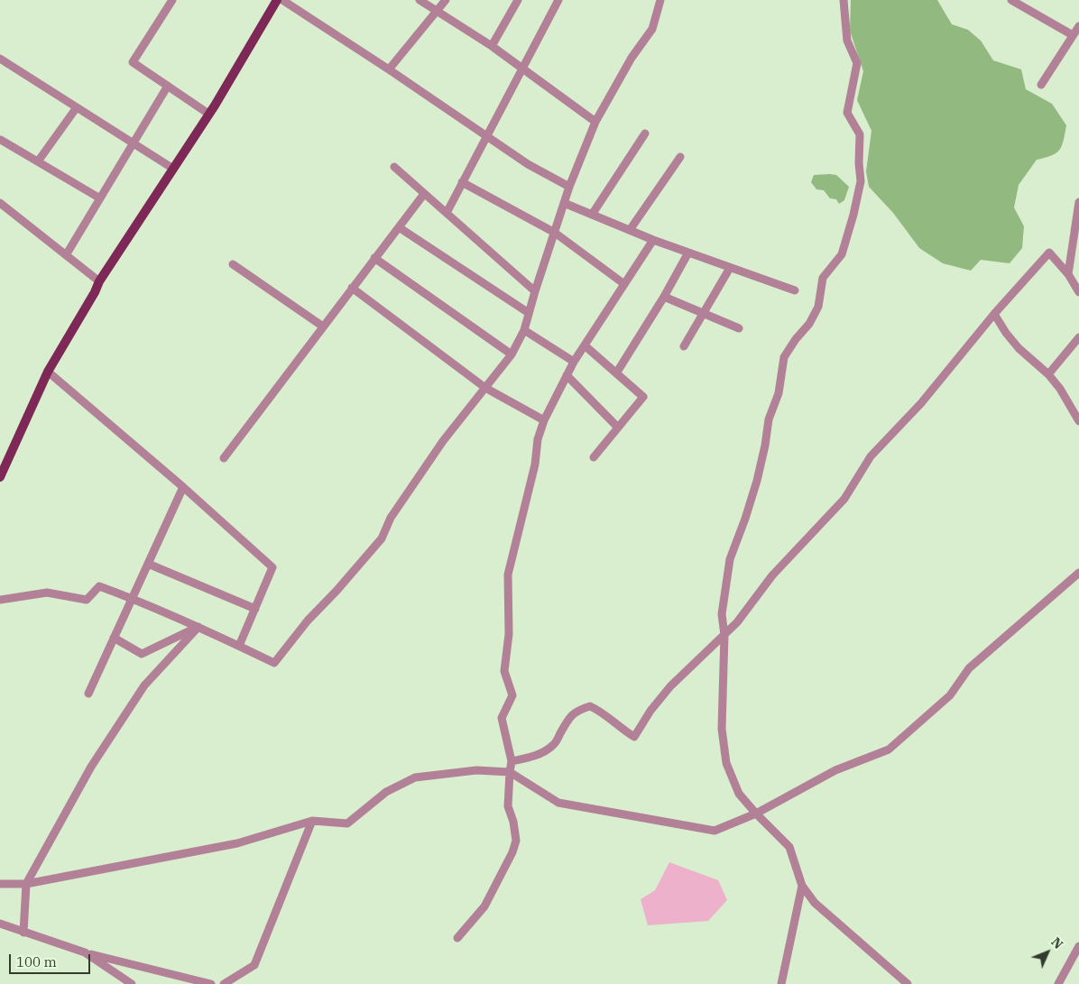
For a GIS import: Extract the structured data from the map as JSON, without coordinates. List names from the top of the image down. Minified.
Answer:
{"scale_bar":"100 m","north":"top right"}
